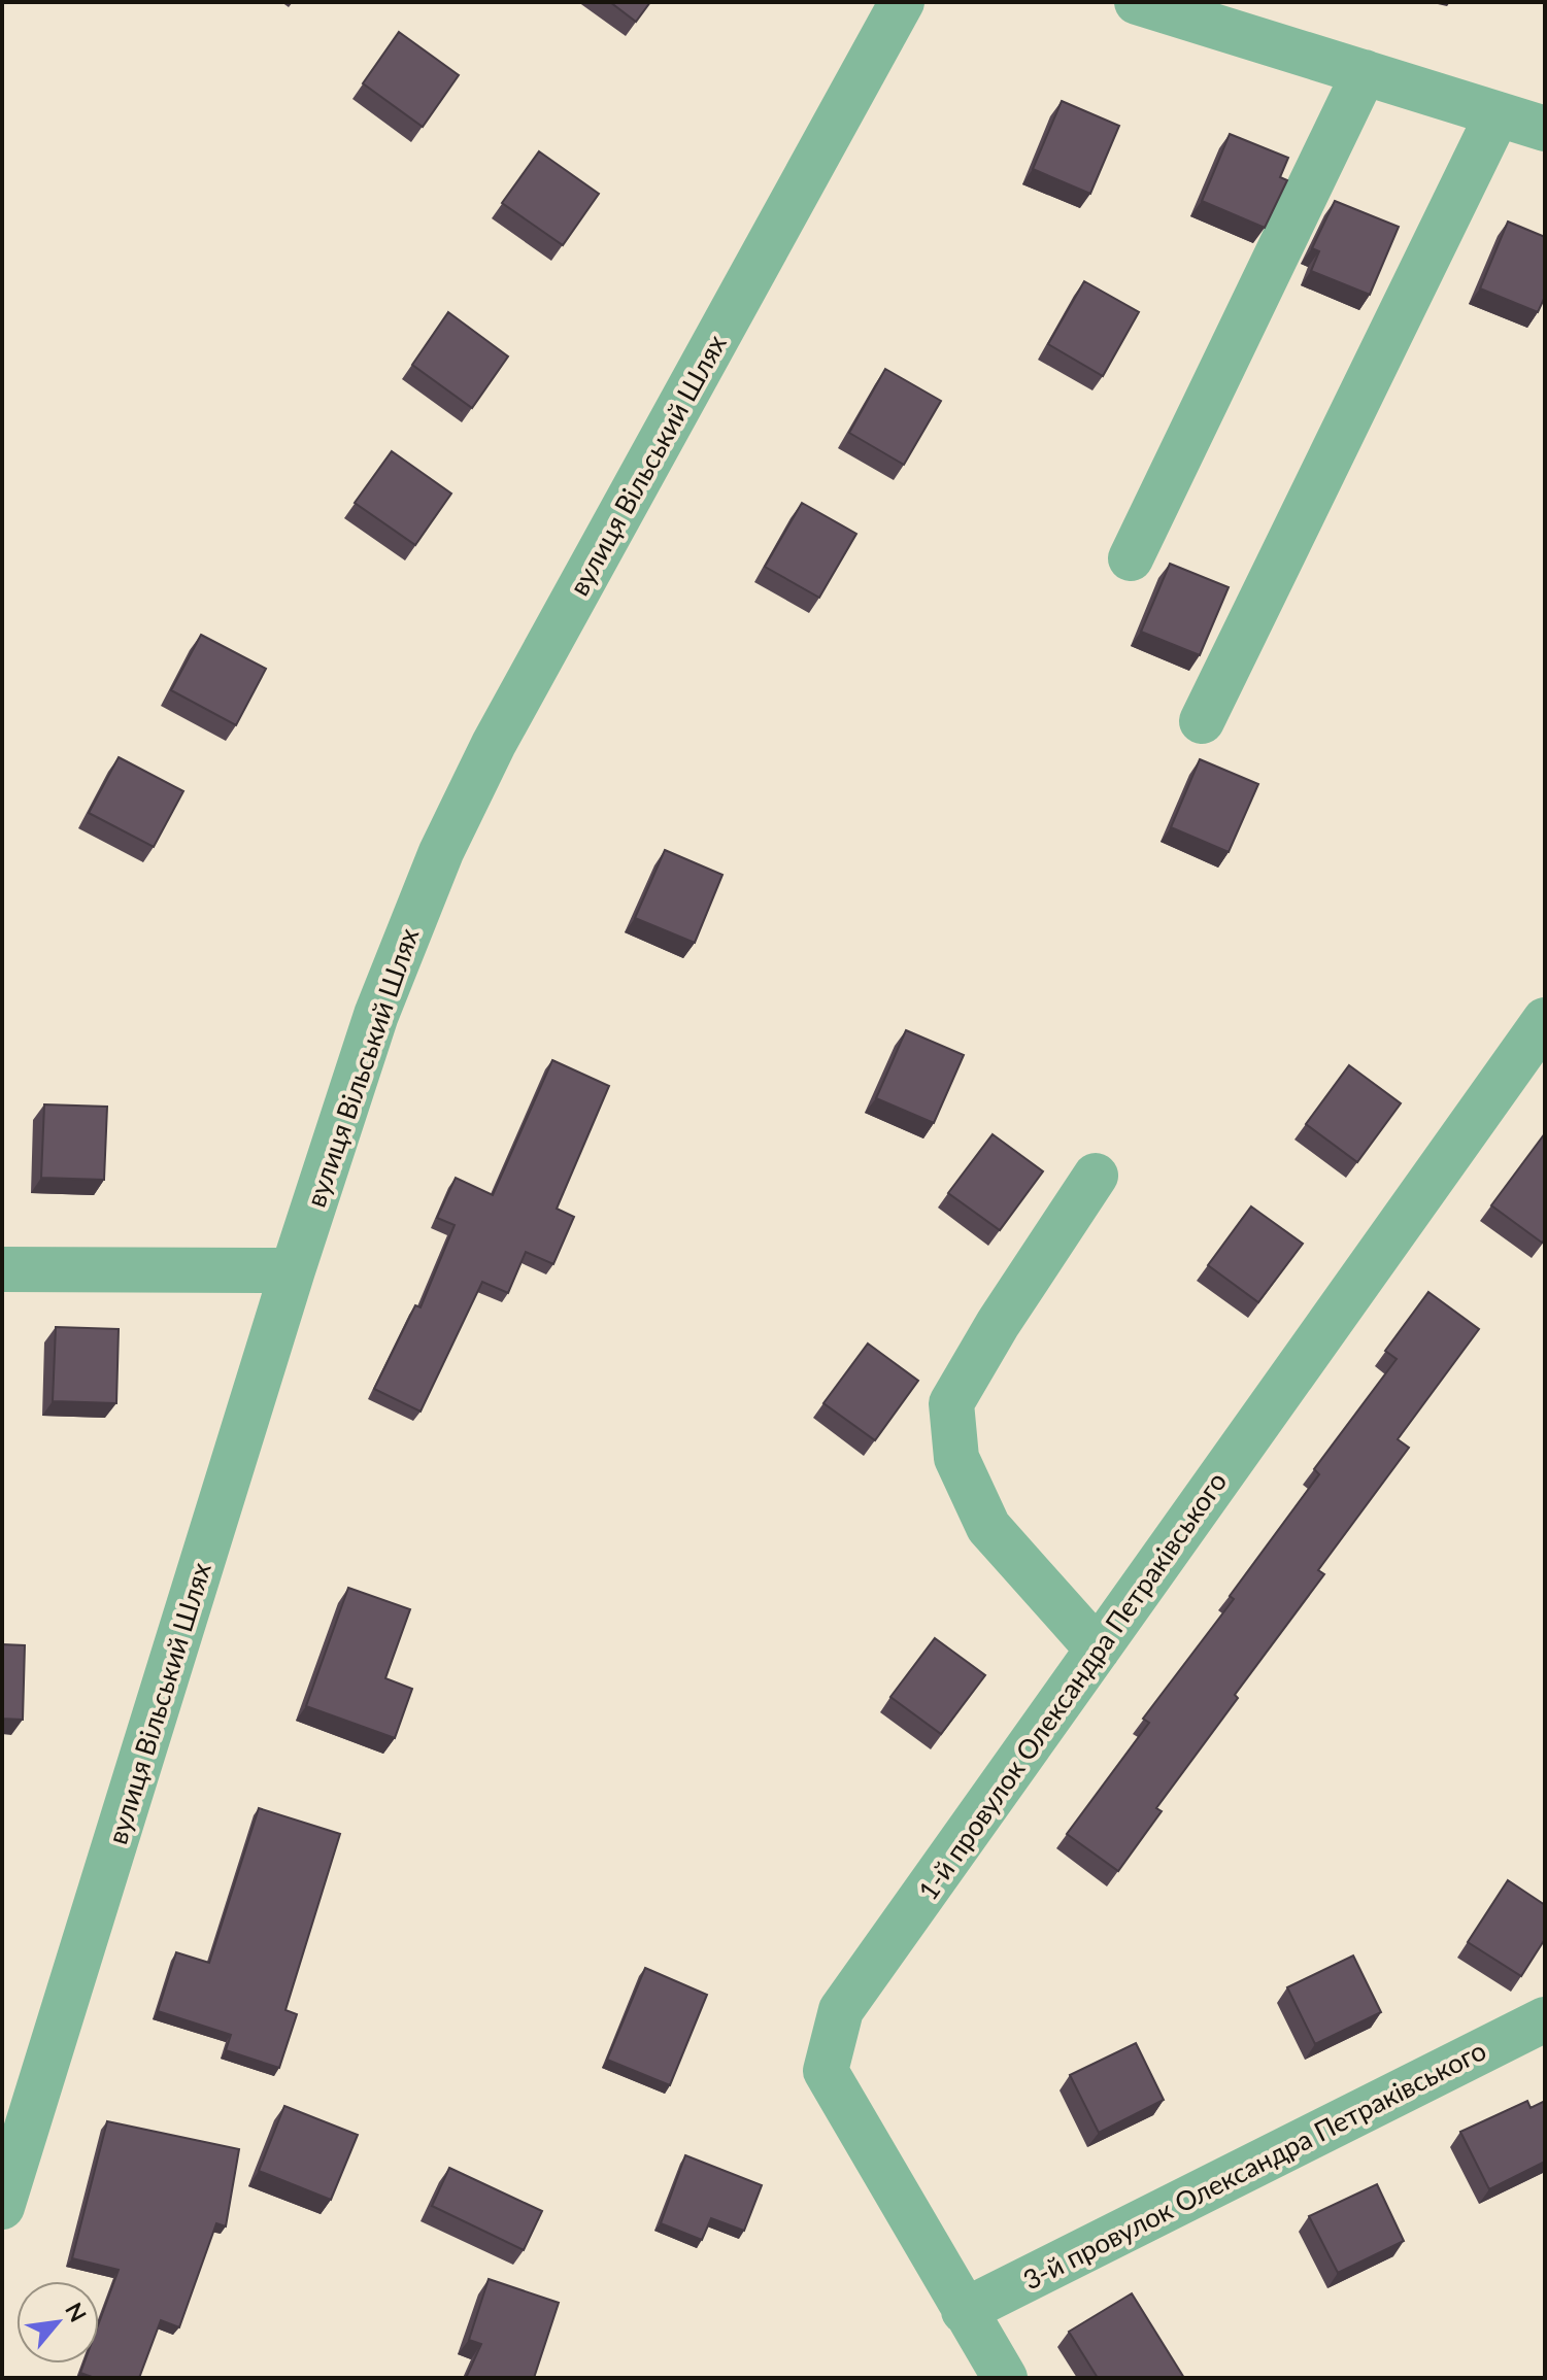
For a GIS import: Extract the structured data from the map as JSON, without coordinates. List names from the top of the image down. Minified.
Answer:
{"streets":{"street":["вулиця Вільський Шлях","1-й провулок Олександра Петраківського","3-й провулок Олександра Петраківського"]},"crossings":[["1-й провулок Олександра Петраківського","3-й провулок Олександра Петраківського"]],"north":"top right"}
